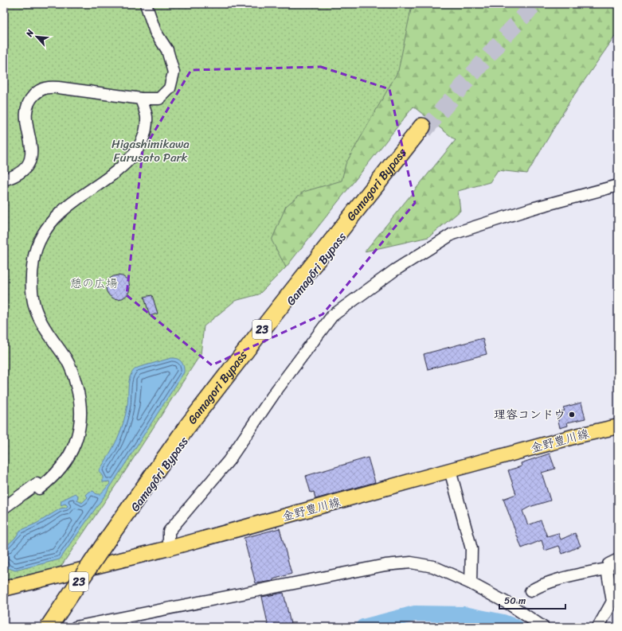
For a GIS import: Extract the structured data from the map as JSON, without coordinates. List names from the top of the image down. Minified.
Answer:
{"streets":{"highway":["Gamagōri Bypass","23"],"main road":["金野豊川線"]},"crossings":[["Gamagōri Bypass","23"]],"parks":["Higashimikawa Furusato Park","憩の広場"],"places":["理容コンドウ"],"scale_bar":"50 m","north":"top left"}
